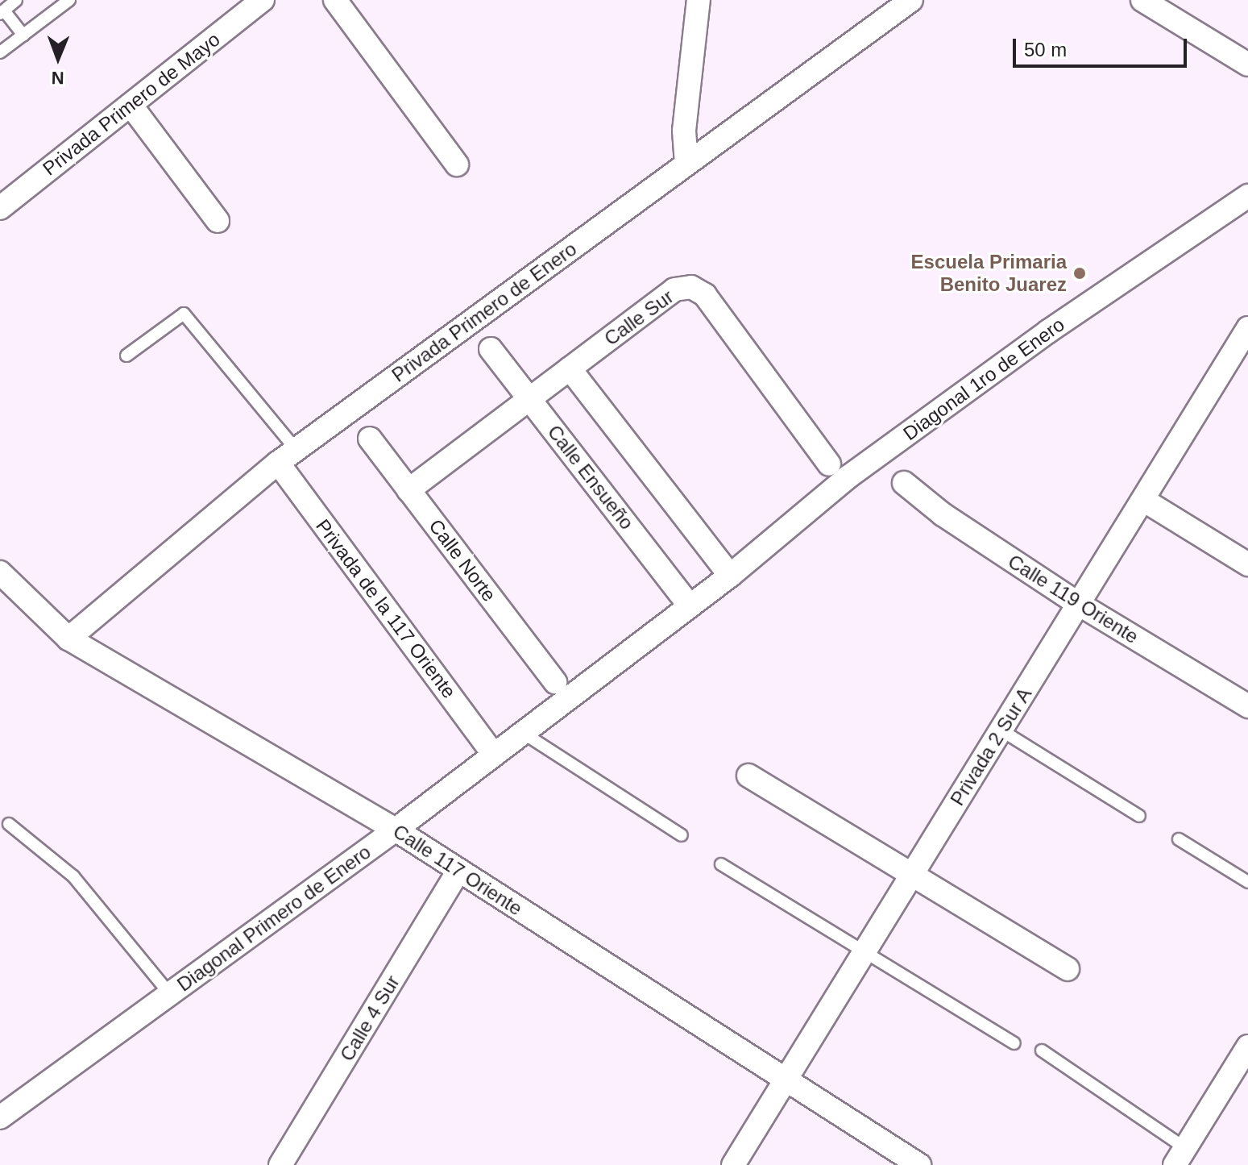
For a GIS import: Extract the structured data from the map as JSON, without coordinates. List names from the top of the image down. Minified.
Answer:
{"streets":{"street":["Privada Primero de Mayo","Privada Primero de Enero","Calle Sur","Diagonal 1ro de Enero","Calle Ensueño","Calle Norte","Calle 119 Oriente","Privada de la 117 Oriente","Privada 2 Sur A","Calle 117 Oriente","Diagonal Primero de Enero","Calle 4 Sur"]},"crossings":[["Privada Primero de Enero","Privada de la 117 Oriente"],["Privada Primero de Enero","Calle 117 Oriente"],["Calle Sur","Calle Ensueño"],["Calle Sur","Calle Norte"],["Diagonal 1ro de Enero","Diagonal Primero de Enero"],["Calle Ensueño","Diagonal Primero de Enero"],["Calle 119 Oriente","Privada 2 Sur A"],["Privada de la 117 Oriente","Diagonal Primero de Enero"],["Privada 2 Sur A","Calle 117 Oriente"],["Calle 117 Oriente","Diagonal Primero de Enero"],["Calle 117 Oriente","Calle 4 Sur"]],"places":["Escuela Primaria Benito Juarez"],"scale_bar":"50 m","north":"bottom"}
